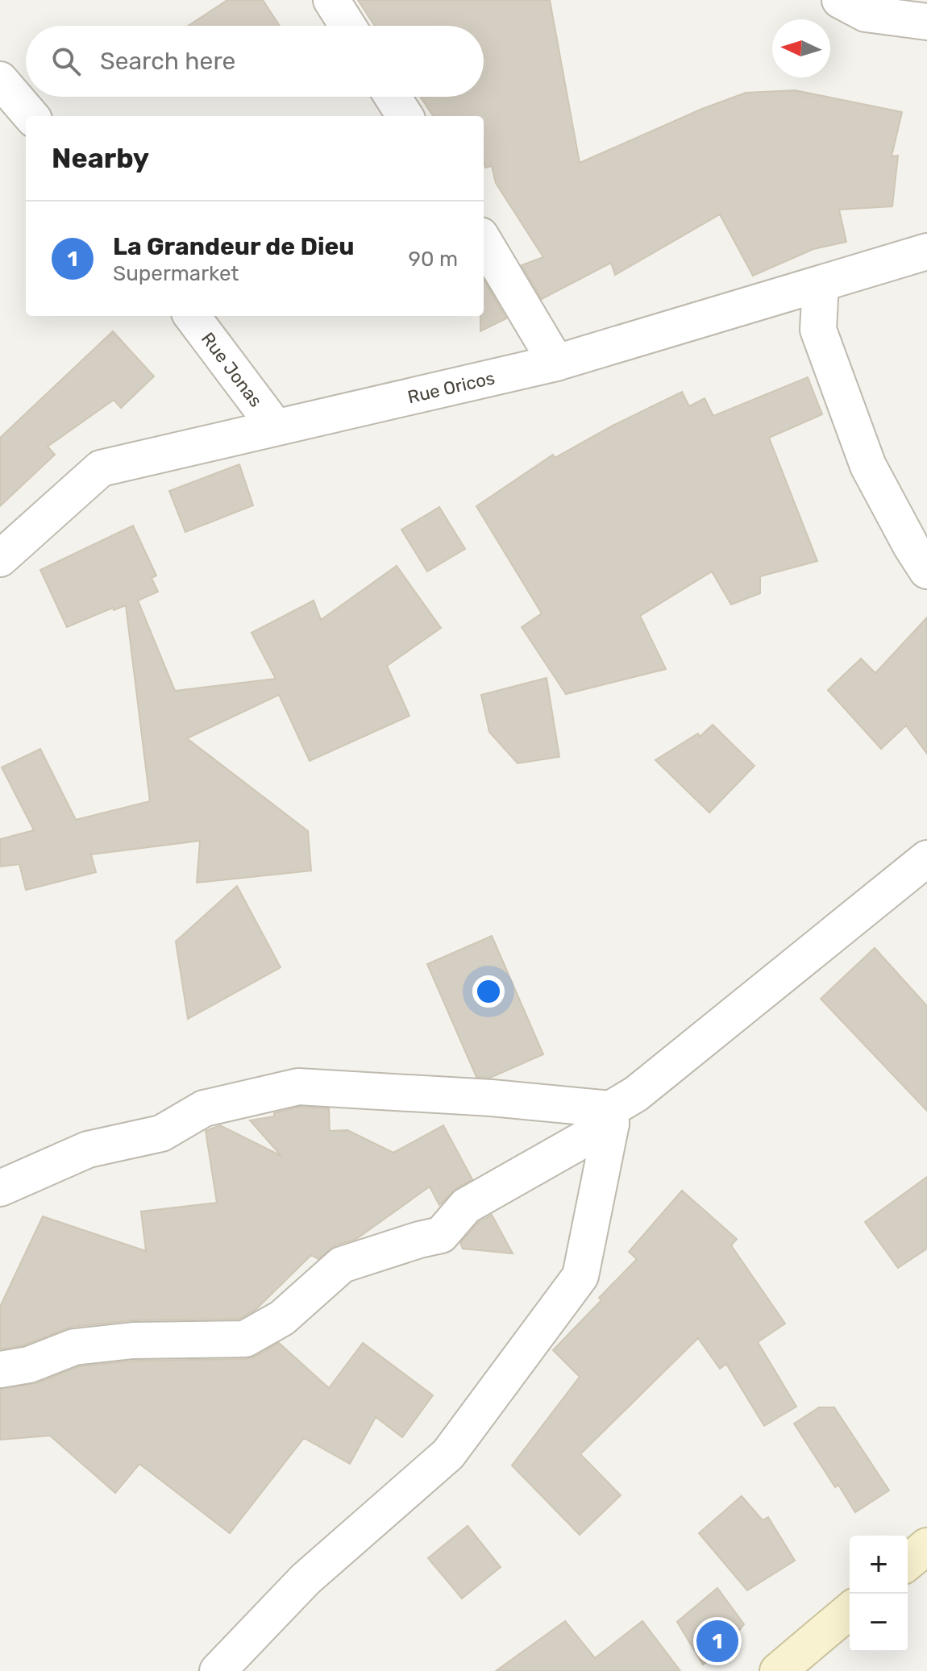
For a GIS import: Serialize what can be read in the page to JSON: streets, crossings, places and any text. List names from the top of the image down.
{
  "streets": {
    "street": ["Rue Jonas", "Rue Oricos"]
  },
  "crossings": [
    ["Rue Jonas", "Rue Oricos"]
  ],
  "north": "left",
  "page": {
    "search": "Search here",
    "heading": "Nearby",
    "list": [
      {
        "mark": "1",
        "name": "La Grandeur de Dieu",
        "note": "Supermarket",
        "value": "90 m"
      }
    ],
    "map_buttons": ["+", "−"],
    "pins": "1"
  }
}
